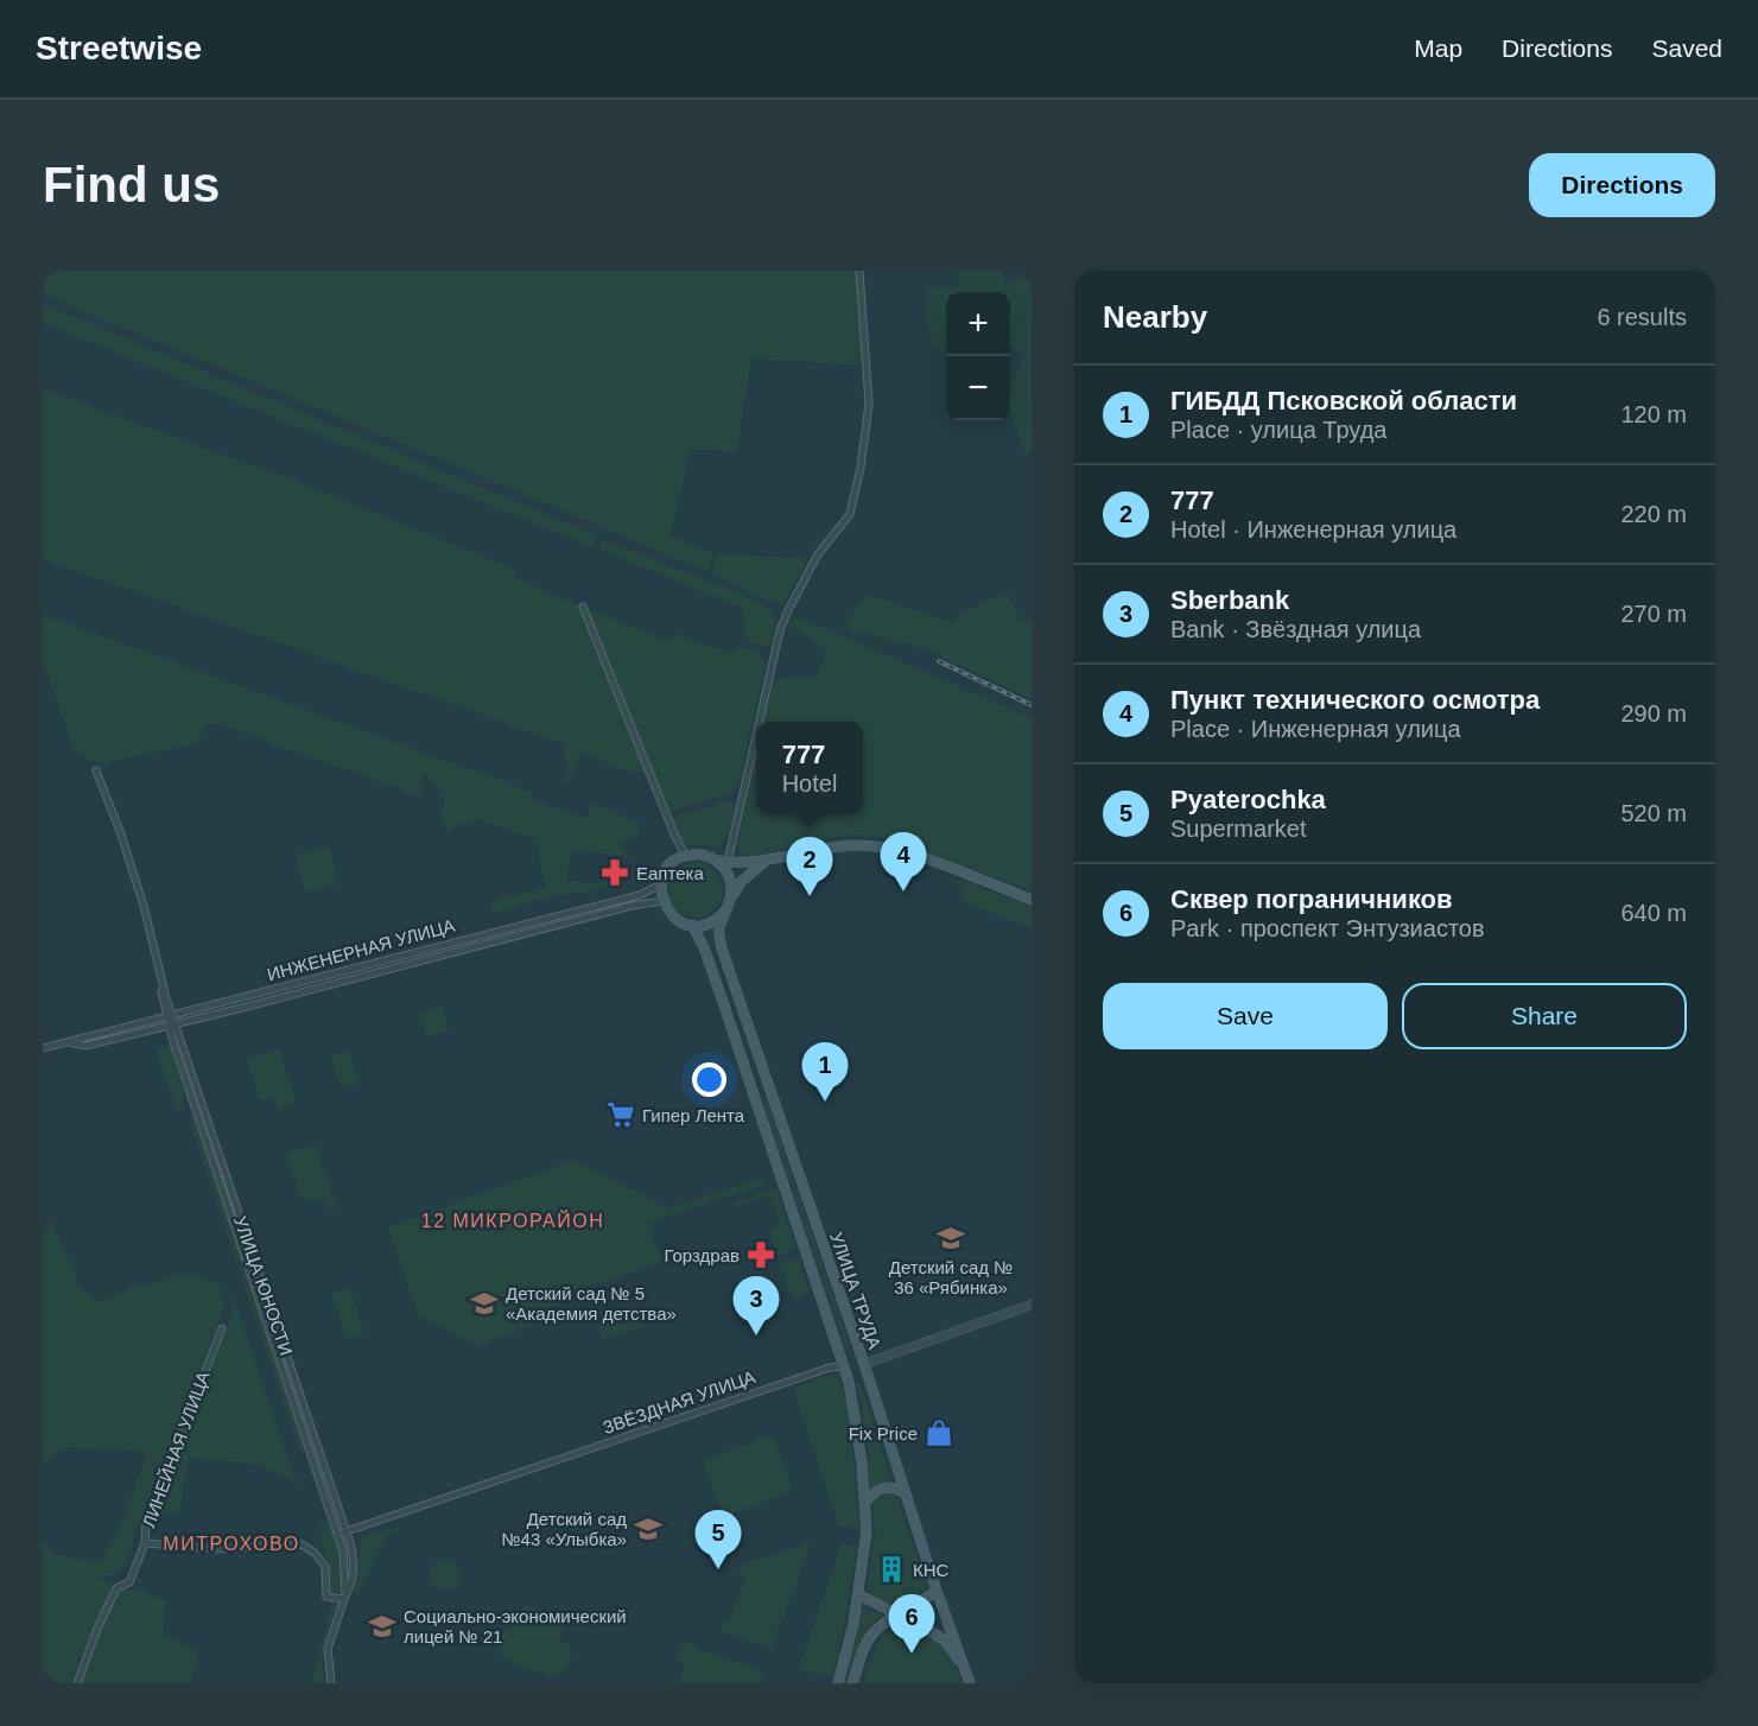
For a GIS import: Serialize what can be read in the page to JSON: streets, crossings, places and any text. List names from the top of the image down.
{
  "streets": {
    "main road": ["УЛИЦА ТРУДА", "ЗВЁЗДНАЯ УЛИЦА"],
    "street": ["ИНЖЕНЕРНАЯ УЛИЦА", "УЛИЦА ЮНОСТИ", "ЛИНЕЙНАЯ УЛИЦА"]
  },
  "crossings": [
    ["ИНЖЕНЕРНАЯ УЛИЦА", "УЛИЦА ЮНОСТИ"],
    ["ИНЖЕНЕРНАЯ УЛИЦА", "УЛИЦА ТРУДА"],
    ["УЛИЦА ЮНОСТИ", "ЗВЁЗДНАЯ УЛИЦА"],
    ["УЛИЦА ТРУДА", "ЗВЁЗДНАЯ УЛИЦА"]
  ],
  "districts": ["12 МИКРОРАЙОН", "МИТРОХОВО"],
  "places": {
    "pharmacy": ["Еаптека", "Горздрав"],
    "supermarket": ["Гипер Лента"],
    "school or university": [
      "Детский сад № 36 «Рябинка»",
      "Детский сад № 5 «Академия детства»",
      "Детский сад №43 «Улыбка»",
      "Социально-экономический лицей № 21"
    ],
    "shop": ["Fix Price"],
    "building": ["КНС"]
  },
  "page": {
    "header": "Streetwise",
    "nav": ["Map", "Directions", "Saved"],
    "buttons": [
      "Directions",
      ["Save", "Share"]
    ],
    "title": "Find us",
    "heading": ["Nearby", "6 results"],
    "map_buttons": ["+", "−"],
    "list": [
      {
        "mark": "1",
        "name": "ГИБДД Псковской области",
        "note": "Place · улица Труда",
        "value": "120 m"
      },
      {
        "mark": "2",
        "name": "777",
        "note": "Hotel · Инженерная улица",
        "value": "220 m"
      },
      {
        "mark": "3",
        "name": "Sberbank",
        "note": "Bank · Звёздная улица",
        "value": "270 m"
      },
      {
        "mark": "4",
        "name": "Пункт технического осмотра",
        "note": "Place · Инженерная улица",
        "value": "290 m"
      },
      {
        "mark": "5",
        "name": "Pyaterochka",
        "note": "Supermarket",
        "value": "520 m"
      },
      {
        "mark": "6",
        "name": "Сквер пограничников",
        "note": "Park · проспект Энтузиастов",
        "value": "640 m"
      }
    ],
    "popup": ["777", "Hotel"],
    "pins": [
      "4",
      "2",
      "1",
      "3",
      "5",
      "6"
    ]
  }
}
